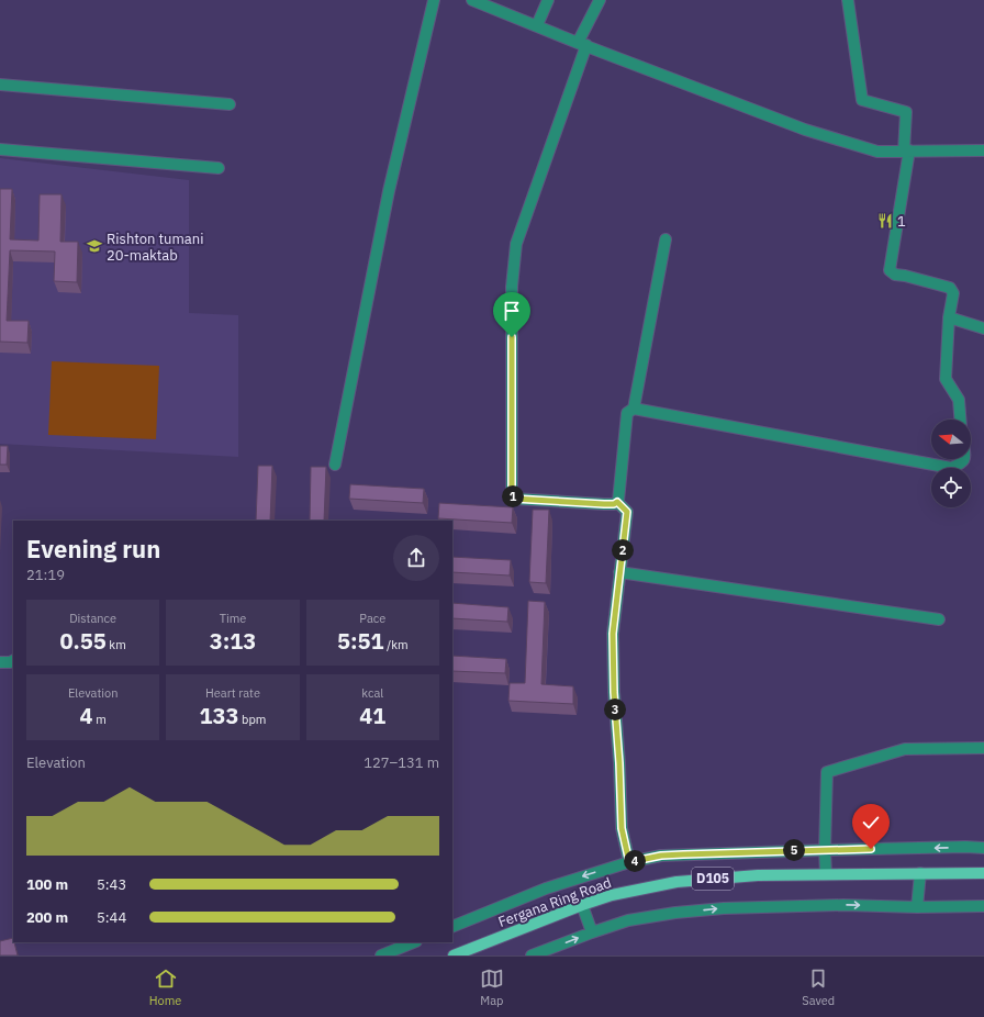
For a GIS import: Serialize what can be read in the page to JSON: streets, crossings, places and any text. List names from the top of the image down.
{
  "streets": {
    "main road": ["D105", "Fergana Ring Road"]
  },
  "places": {
    "restaurant": ["1"],
    "school or university": ["Rishton tumani 20-maktab"]
  },
  "north": "left",
  "page": {
    "pins": [
      "1",
      "2",
      "3",
      "5",
      "4"
    ],
    "heading": ["Evening run", "21:19"],
    "stats": [
      ["Distance", "0.55 km"],
      ["Time", "3:13"],
      ["Pace", "5:51 /km"],
      ["Elevation", "4 m"],
      ["Heart rate", "133 bpm"],
      ["kcal", "41"]
    ],
    "chart": ["Elevation", "127–131 m"],
    "list": [
      {
        "name": "100 m",
        "note": "5:43"
      },
      {
        "name": "200 m",
        "note": "5:44"
      }
    ],
    "tabs": ["Home", "Map", "Saved"]
  }
}
